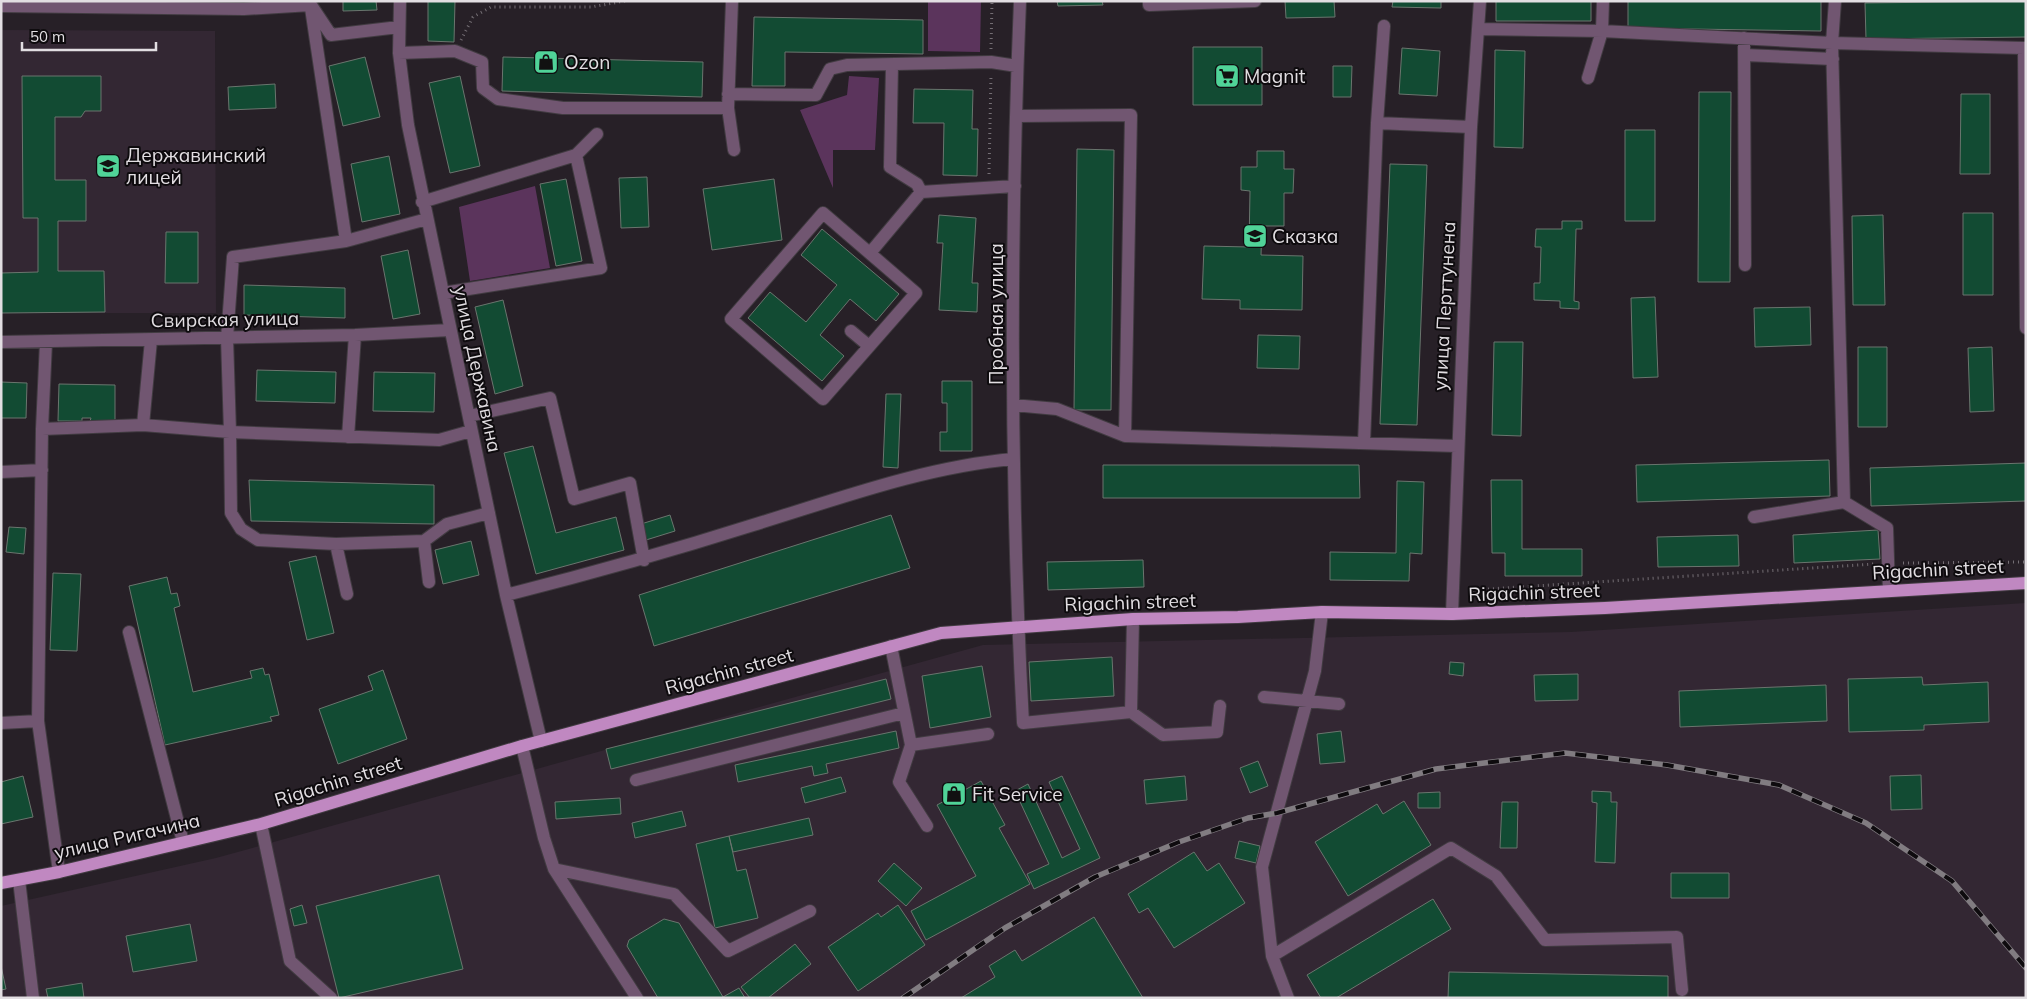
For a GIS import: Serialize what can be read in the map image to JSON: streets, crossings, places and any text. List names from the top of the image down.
{
  "streets": {
    "main road": ["Rigachin street", "улица Ригачина"],
    "street": [
      "улица Перттунена",
      "Пробная улица",
      "Свирская улица",
      "улица Державина"
    ]
  },
  "crossings": [
    ["улица Перттунена", "Rigachin street"],
    ["Пробная улица", "Rigachin street"],
    ["Свирская улица", "улица Державина"],
    ["улица Державина", "Rigachin street"],
    ["Rigachin street", "улица Ригачина"]
  ],
  "places": {
    "shop": ["Ozon", "Fit Service"],
    "supermarket": ["Magnit"],
    "school or university": ["Державинский лицей", "Сказка"]
  },
  "scale_bar": "50 m"
}
